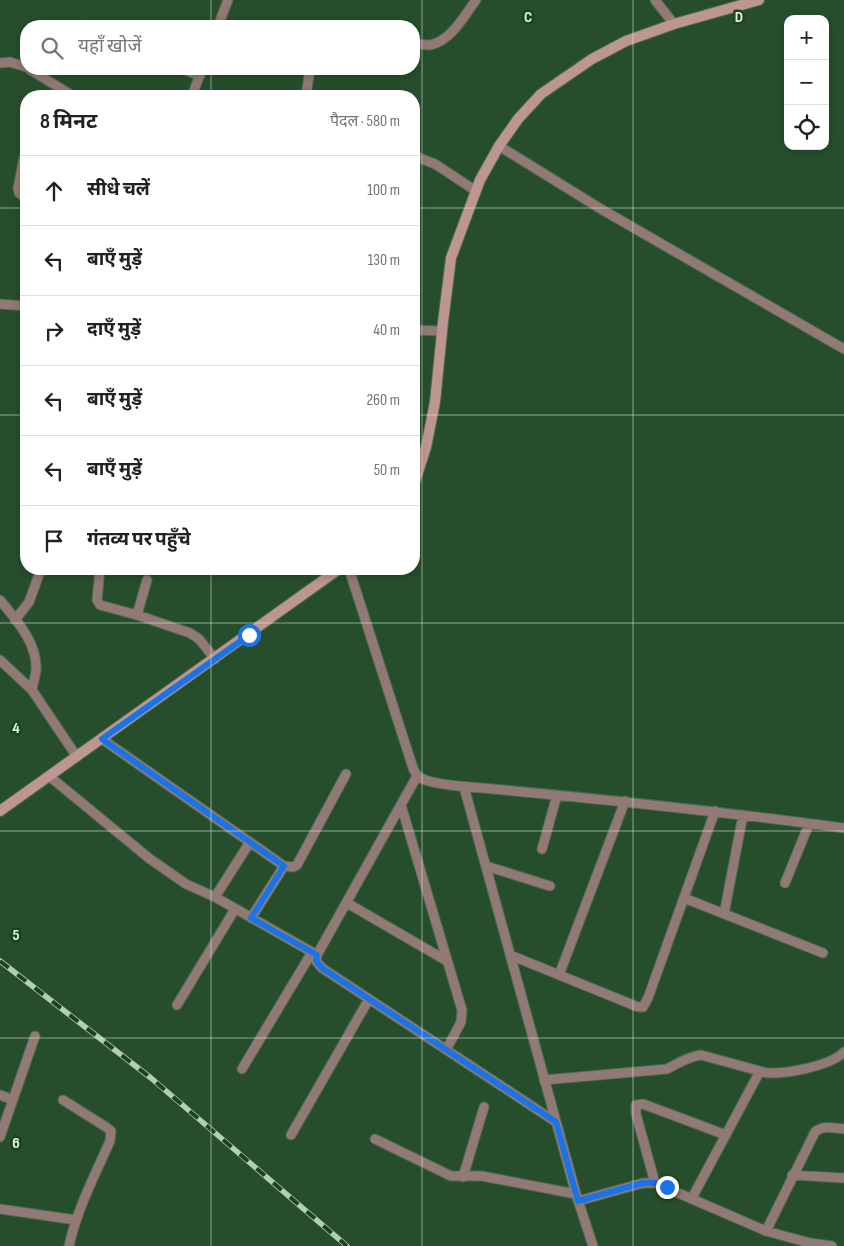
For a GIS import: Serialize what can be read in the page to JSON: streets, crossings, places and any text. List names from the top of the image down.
{
  "page": {
    "map_buttons": ["+", "−"],
    "search": "यहाँ खोजें",
    "heading": ["8 मिनट", "पैदल · 580 m"],
    "list": [
      ["सीधे चलें", "100 m"],
      ["बाएँ मुड़ें", "130 m"],
      ["दाएँ मुड़ें", "40 m"],
      ["बाएँ मुड़ें", "260 m"],
      ["बाएँ मुड़ें", "50 m"],
      "गंतव्य पर पहुँचे"
    ]
  },
  "grid": {
    "columns": ["C", "D"],
    "rows": ["4", "5", "6"]
  }
}
